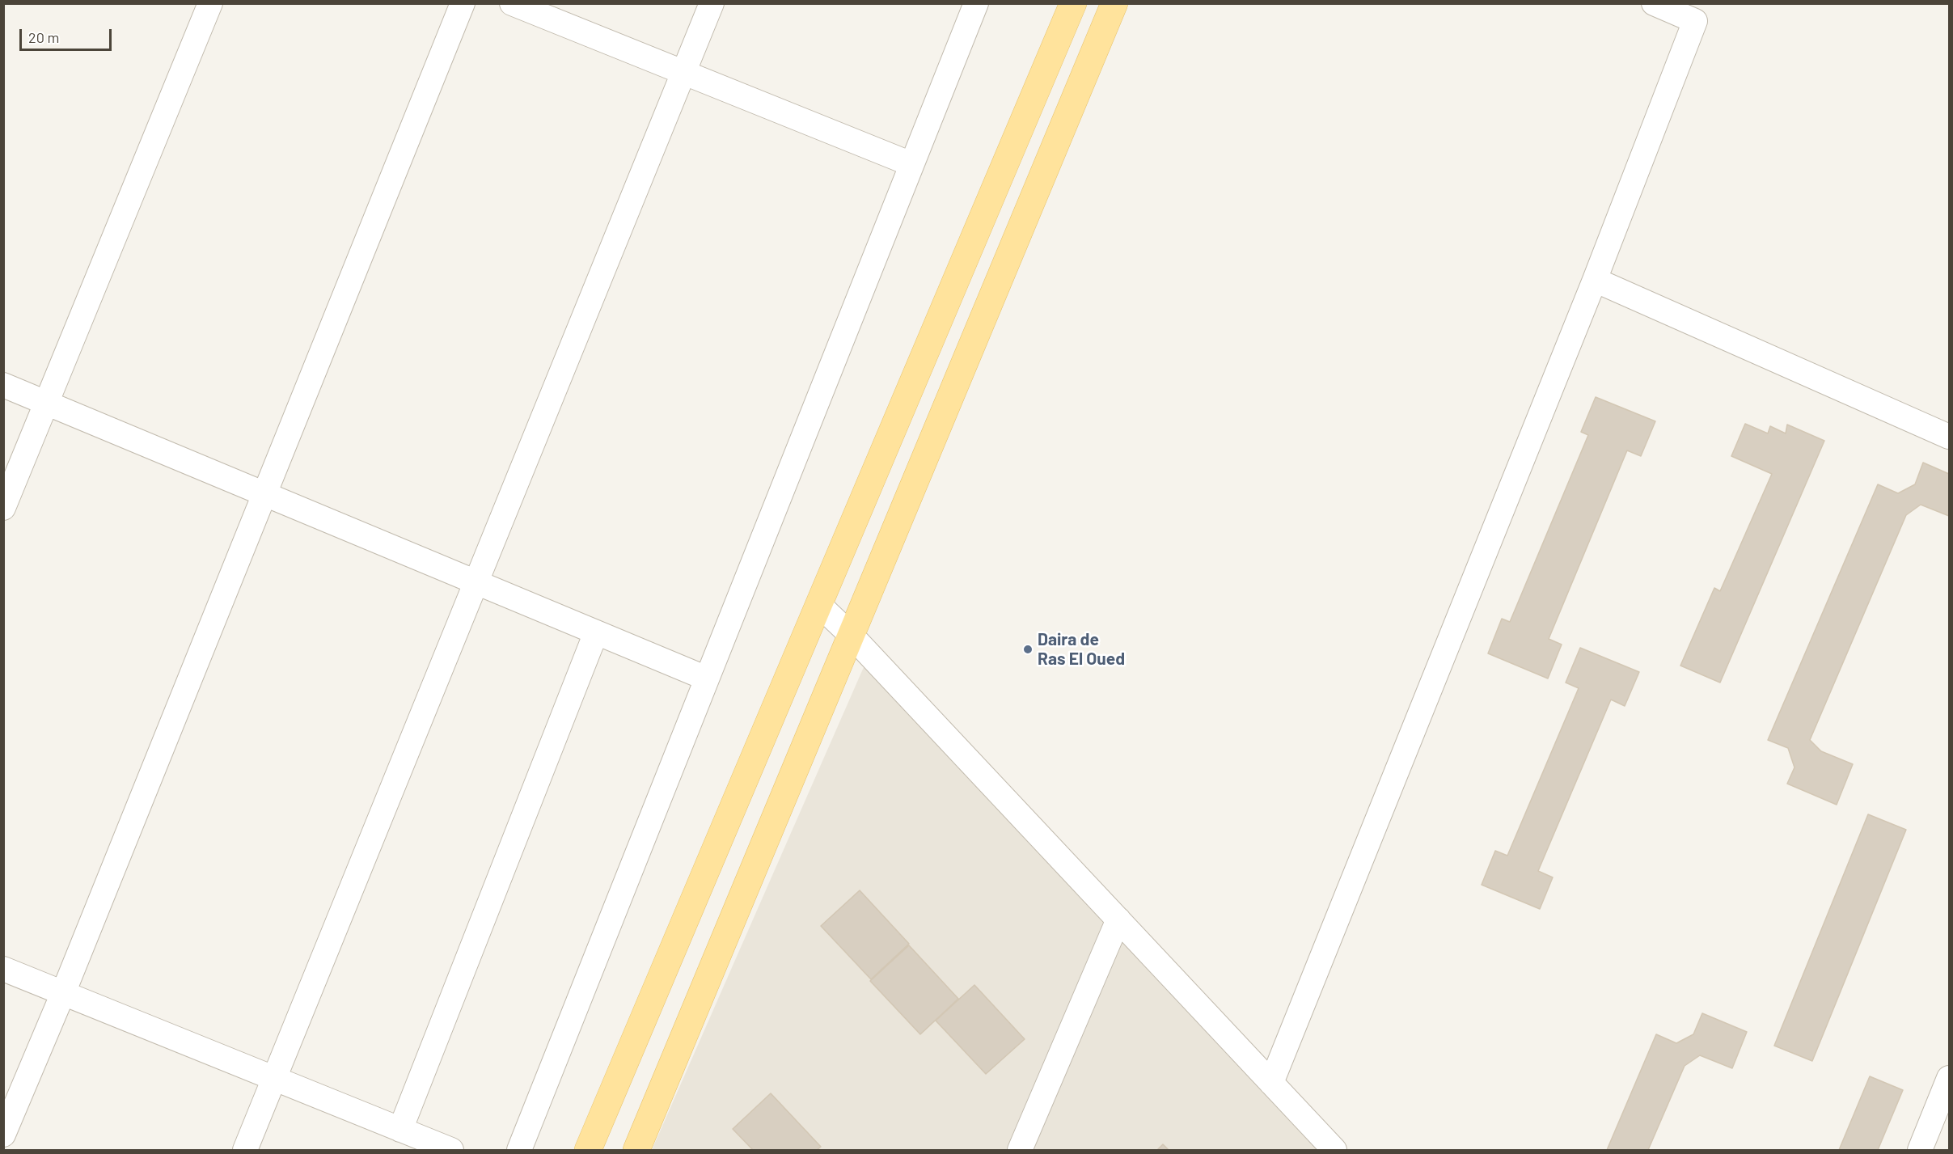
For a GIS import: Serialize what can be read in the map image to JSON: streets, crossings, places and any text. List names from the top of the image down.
{
  "places": ["Daira de Ras El Oued"],
  "scale_bar": "20 m"
}
